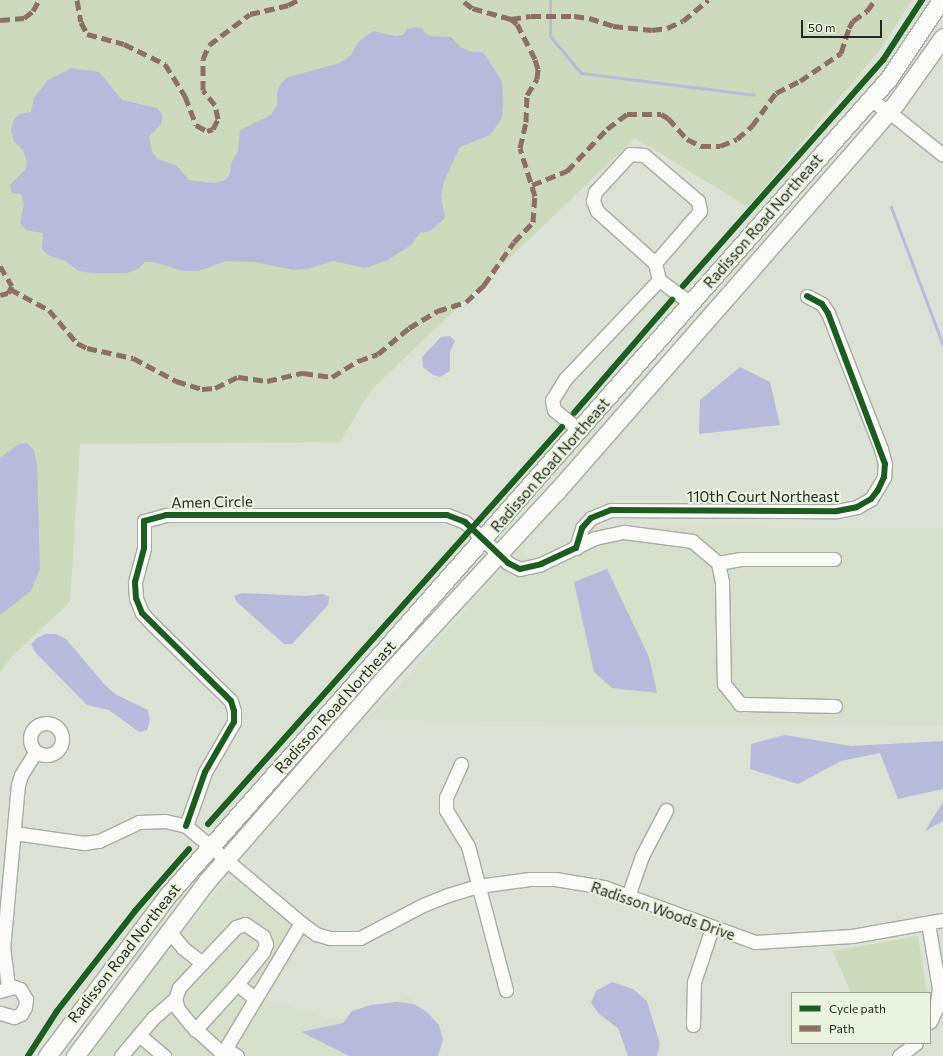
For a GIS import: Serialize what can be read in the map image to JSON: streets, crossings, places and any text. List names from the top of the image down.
{
  "streets": {
    "main road": ["Radisson Road Northeast"],
    "street": ["110th Court Northeast", "Amen Circle", "Radisson Woods Drive"]
  },
  "crossings": [
    ["Radisson Road Northeast", "Amen Circle"],
    ["Radisson Road Northeast", "Radisson Woods Drive"],
    ["Amen Circle", "Radisson Woods Drive"]
  ],
  "legend": ["Cycle path", "Path"],
  "scale_bar": "50 m"
}
